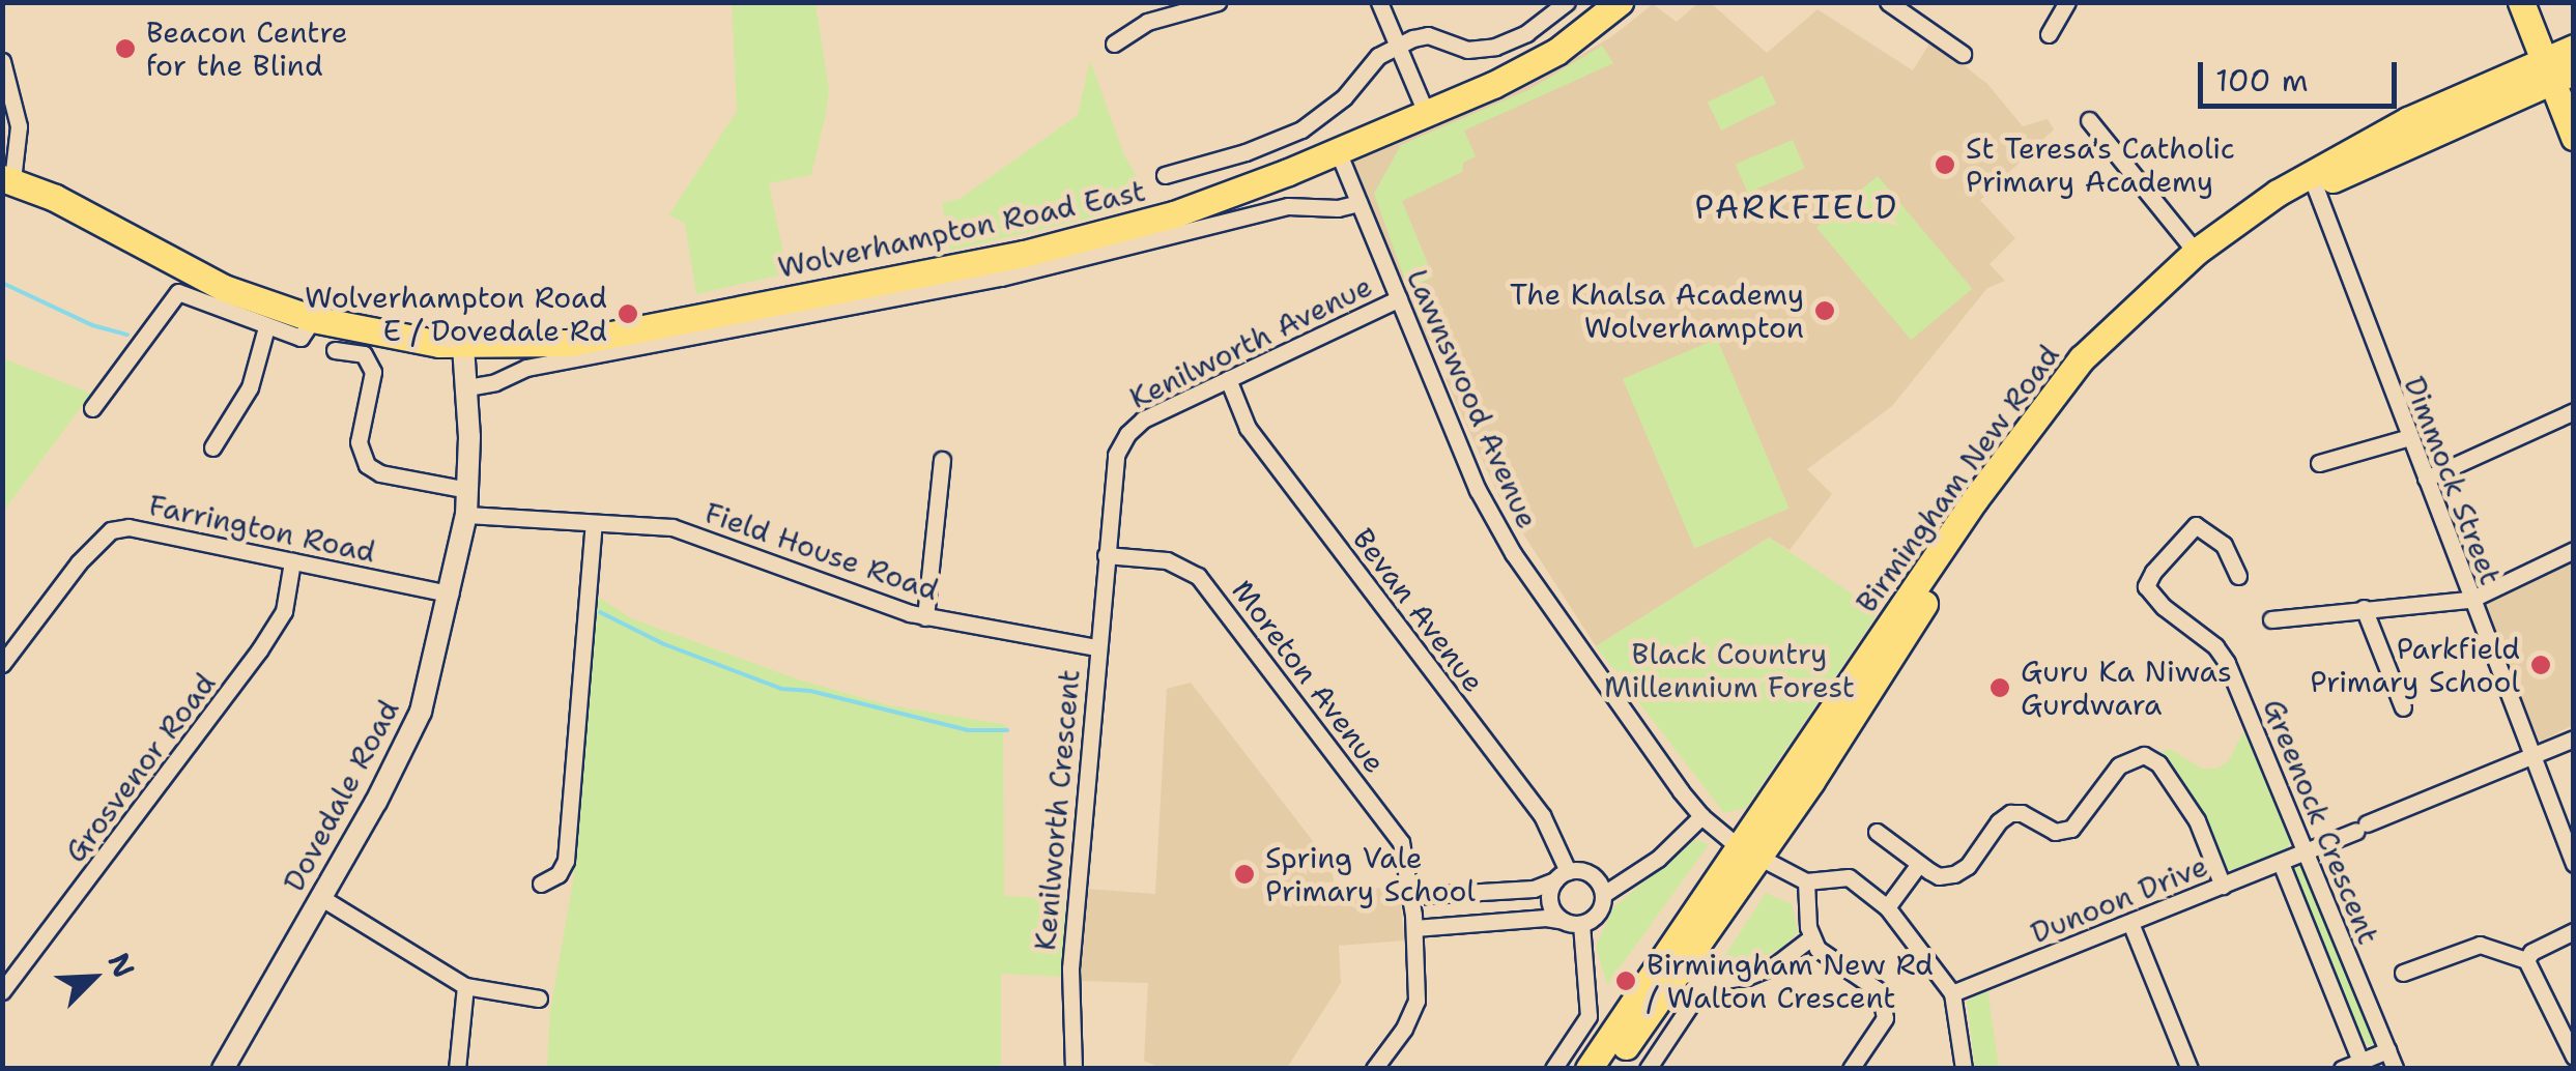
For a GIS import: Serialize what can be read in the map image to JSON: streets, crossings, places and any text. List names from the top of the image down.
{
  "streets": {
    "main road": ["Wolverhampton Road East", "Birmingham New Road"],
    "street": [
      "Kenilworth Avenue",
      "Lawnswood Avenue",
      "Dimmock Street",
      "Farrington Road",
      "Field House Road",
      "Bevan Avenue",
      "Moreton Avenue",
      "Grosvenor Road",
      "Dovedale Road",
      "Kenilworth Crescent",
      "Greenock Crescent",
      "Dunoon Drive"
    ]
  },
  "crossings": [
    ["Wolverhampton Road East", "Lawnswood Avenue"],
    ["Wolverhampton Road East", "Dovedale Road"],
    ["Kenilworth Avenue", "Lawnswood Avenue"],
    ["Kenilworth Avenue", "Bevan Avenue"],
    ["Kenilworth Avenue", "Moreton Avenue"],
    ["Kenilworth Avenue", "Kenilworth Crescent"],
    ["Lawnswood Avenue", "Birmingham New Road"],
    ["Birmingham New Road", "Dimmock Street"],
    ["Dimmock Street", "Dunoon Drive"],
    ["Farrington Road", "Grosvenor Road"],
    ["Farrington Road", "Dovedale Road"],
    ["Field House Road", "Dovedale Road"],
    ["Field House Road", "Kenilworth Crescent"],
    ["Moreton Avenue", "Kenilworth Crescent"],
    ["Greenock Crescent", "Dunoon Drive"]
  ],
  "districts": ["PARKFIELD"],
  "parks": ["Black Country Millennium Forest"],
  "places": [
    "Beacon Centre for the Blind",
    "St Teresa's Catholic Primary Academy",
    "The Khalsa Academy Wolverhampton",
    "Wolverhampton Road E / Dovedale Rd",
    "Parkfield Primary School",
    "Guru Ka Niwas Gurdwara",
    "Spring Vale Primary School",
    "Birmingham New Rd / Walton Crescent"
  ],
  "scale_bar": "100 m",
  "north": "top right"
}
